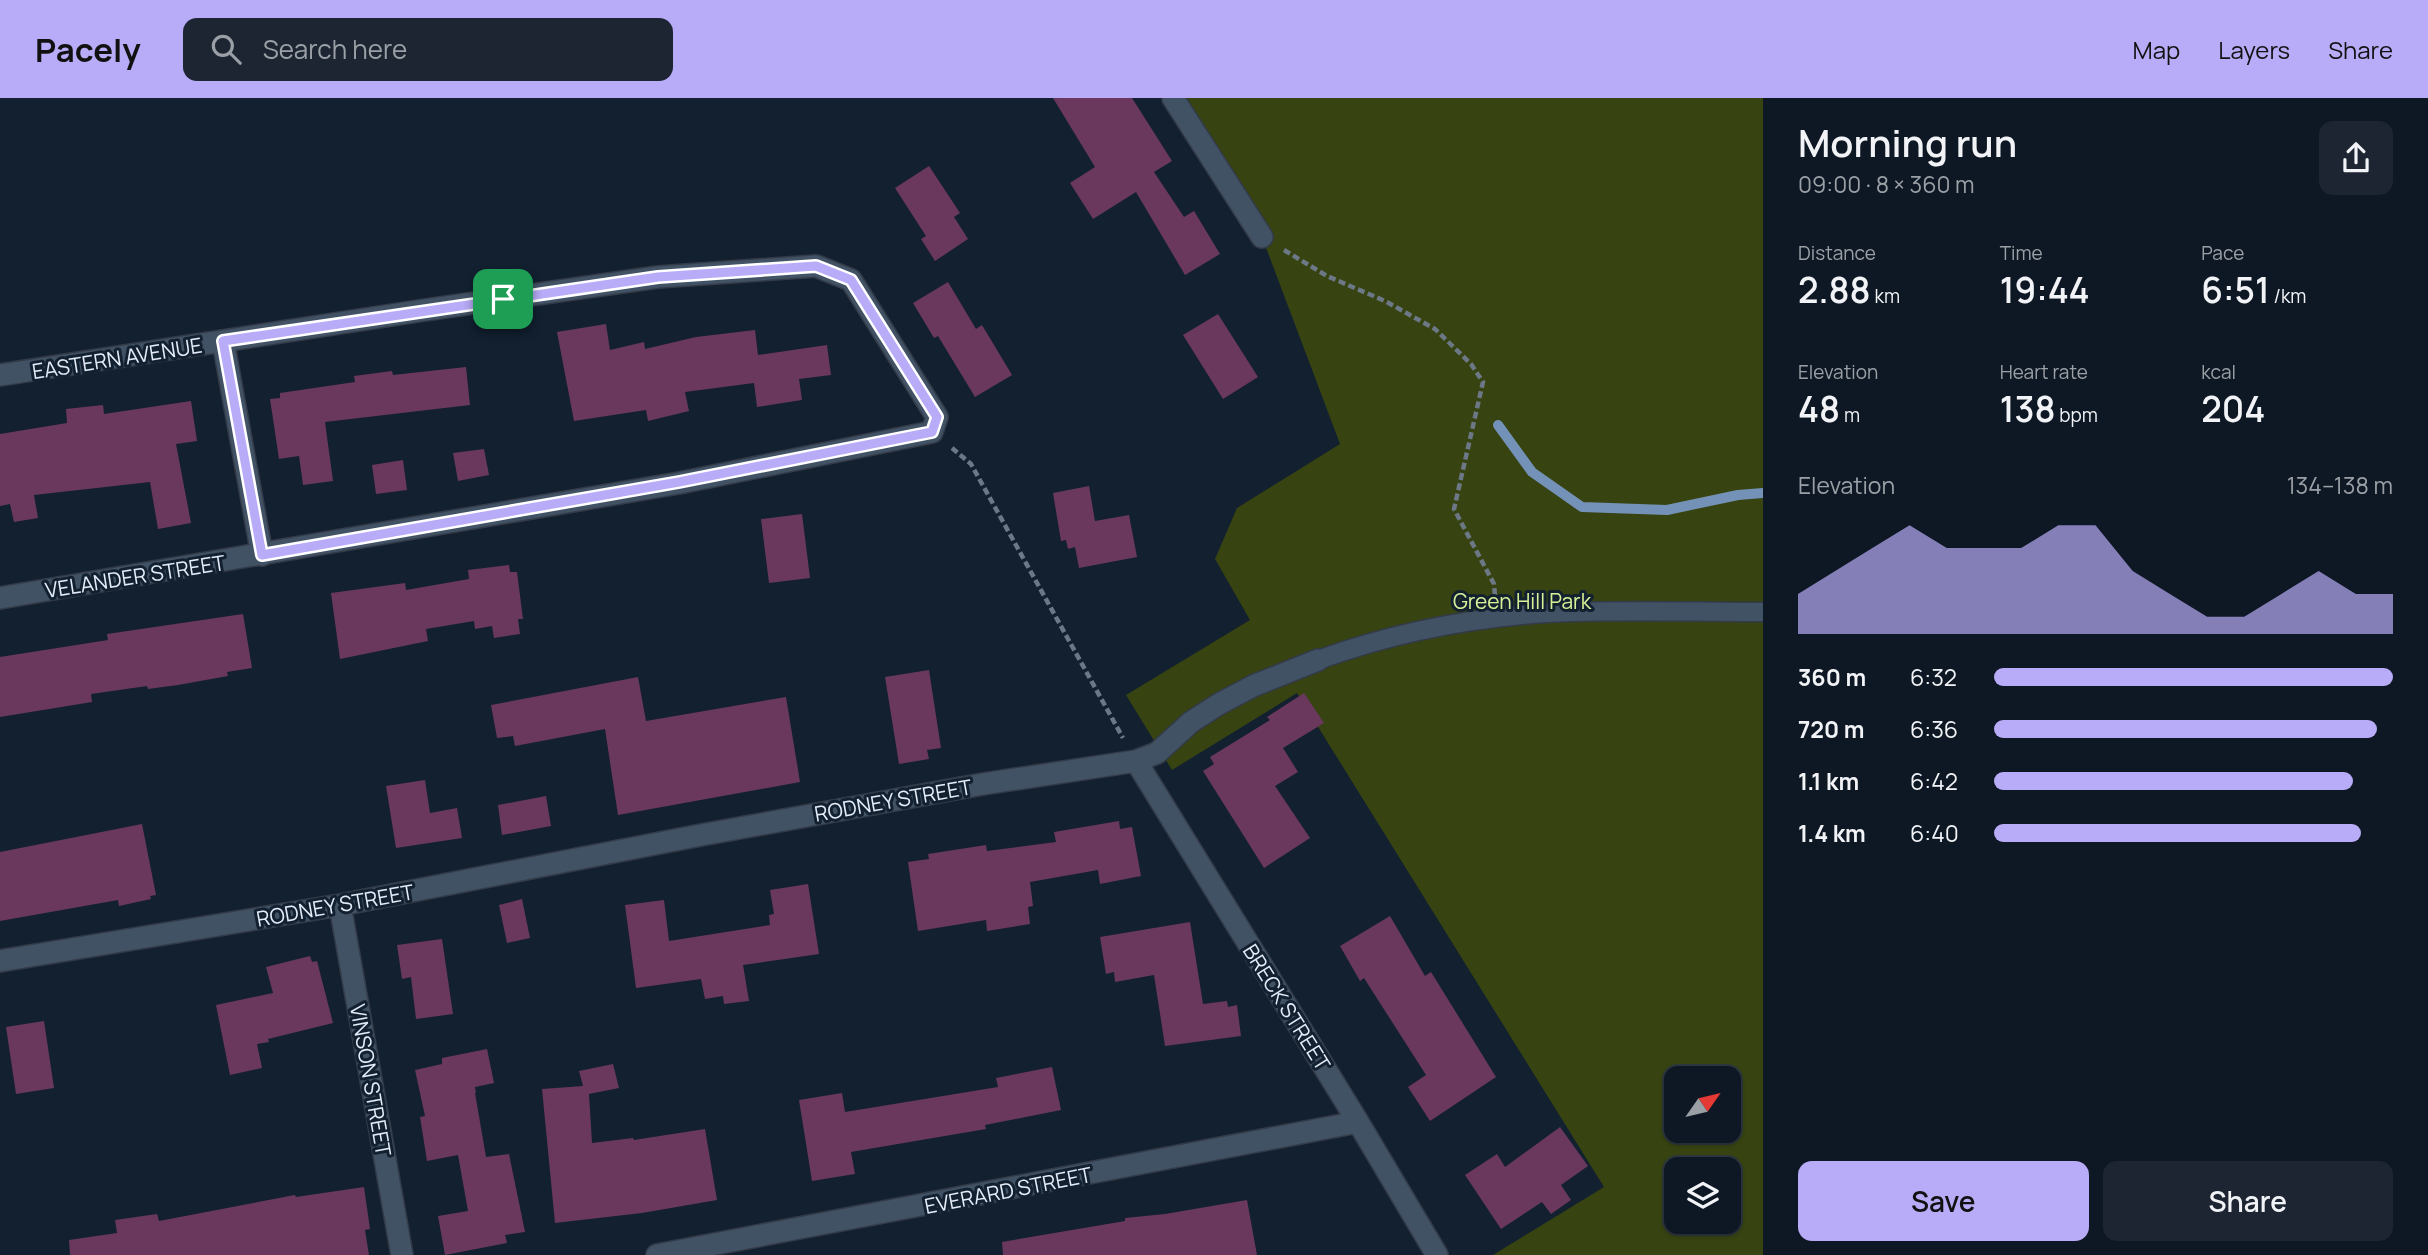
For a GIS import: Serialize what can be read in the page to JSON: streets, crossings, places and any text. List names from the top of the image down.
{
  "streets": {
    "street": [
      "EASTERN AVENUE",
      "VELANDER STREET",
      "RODNEY STREET",
      "BRECK STREET",
      "VINSON STREET",
      "EVERARD STREET"
    ]
  },
  "crossings": [
    ["EASTERN AVENUE", "VELANDER STREET"],
    ["RODNEY STREET", "BRECK STREET"],
    ["RODNEY STREET", "VINSON STREET"],
    ["BRECK STREET", "EVERARD STREET"]
  ],
  "parks": ["Green Hill Park"],
  "north": "top right",
  "page": {
    "header": "Pacely",
    "search": "Search here",
    "nav": ["Map", "Layers", "Share"],
    "heading": ["Morning run", "09:00 · 8 × 360 m"],
    "stats": [
      ["Distance", "2.88 km"],
      ["Time", "19:44"],
      ["Pace", "6:51 /km"],
      ["Elevation", "48 m"],
      ["Heart rate", "138 bpm"],
      ["kcal", "204"]
    ],
    "chart": ["Elevation", "134–138 m"],
    "list": [
      {
        "name": "360 m",
        "note": "6:32"
      },
      {
        "name": "720 m",
        "note": "6:36"
      },
      {
        "name": "1.1 km",
        "note": "6:42"
      },
      {
        "name": "1.4 km",
        "note": "6:40"
      }
    ],
    "buttons": ["Save", "Share"]
  }
}
